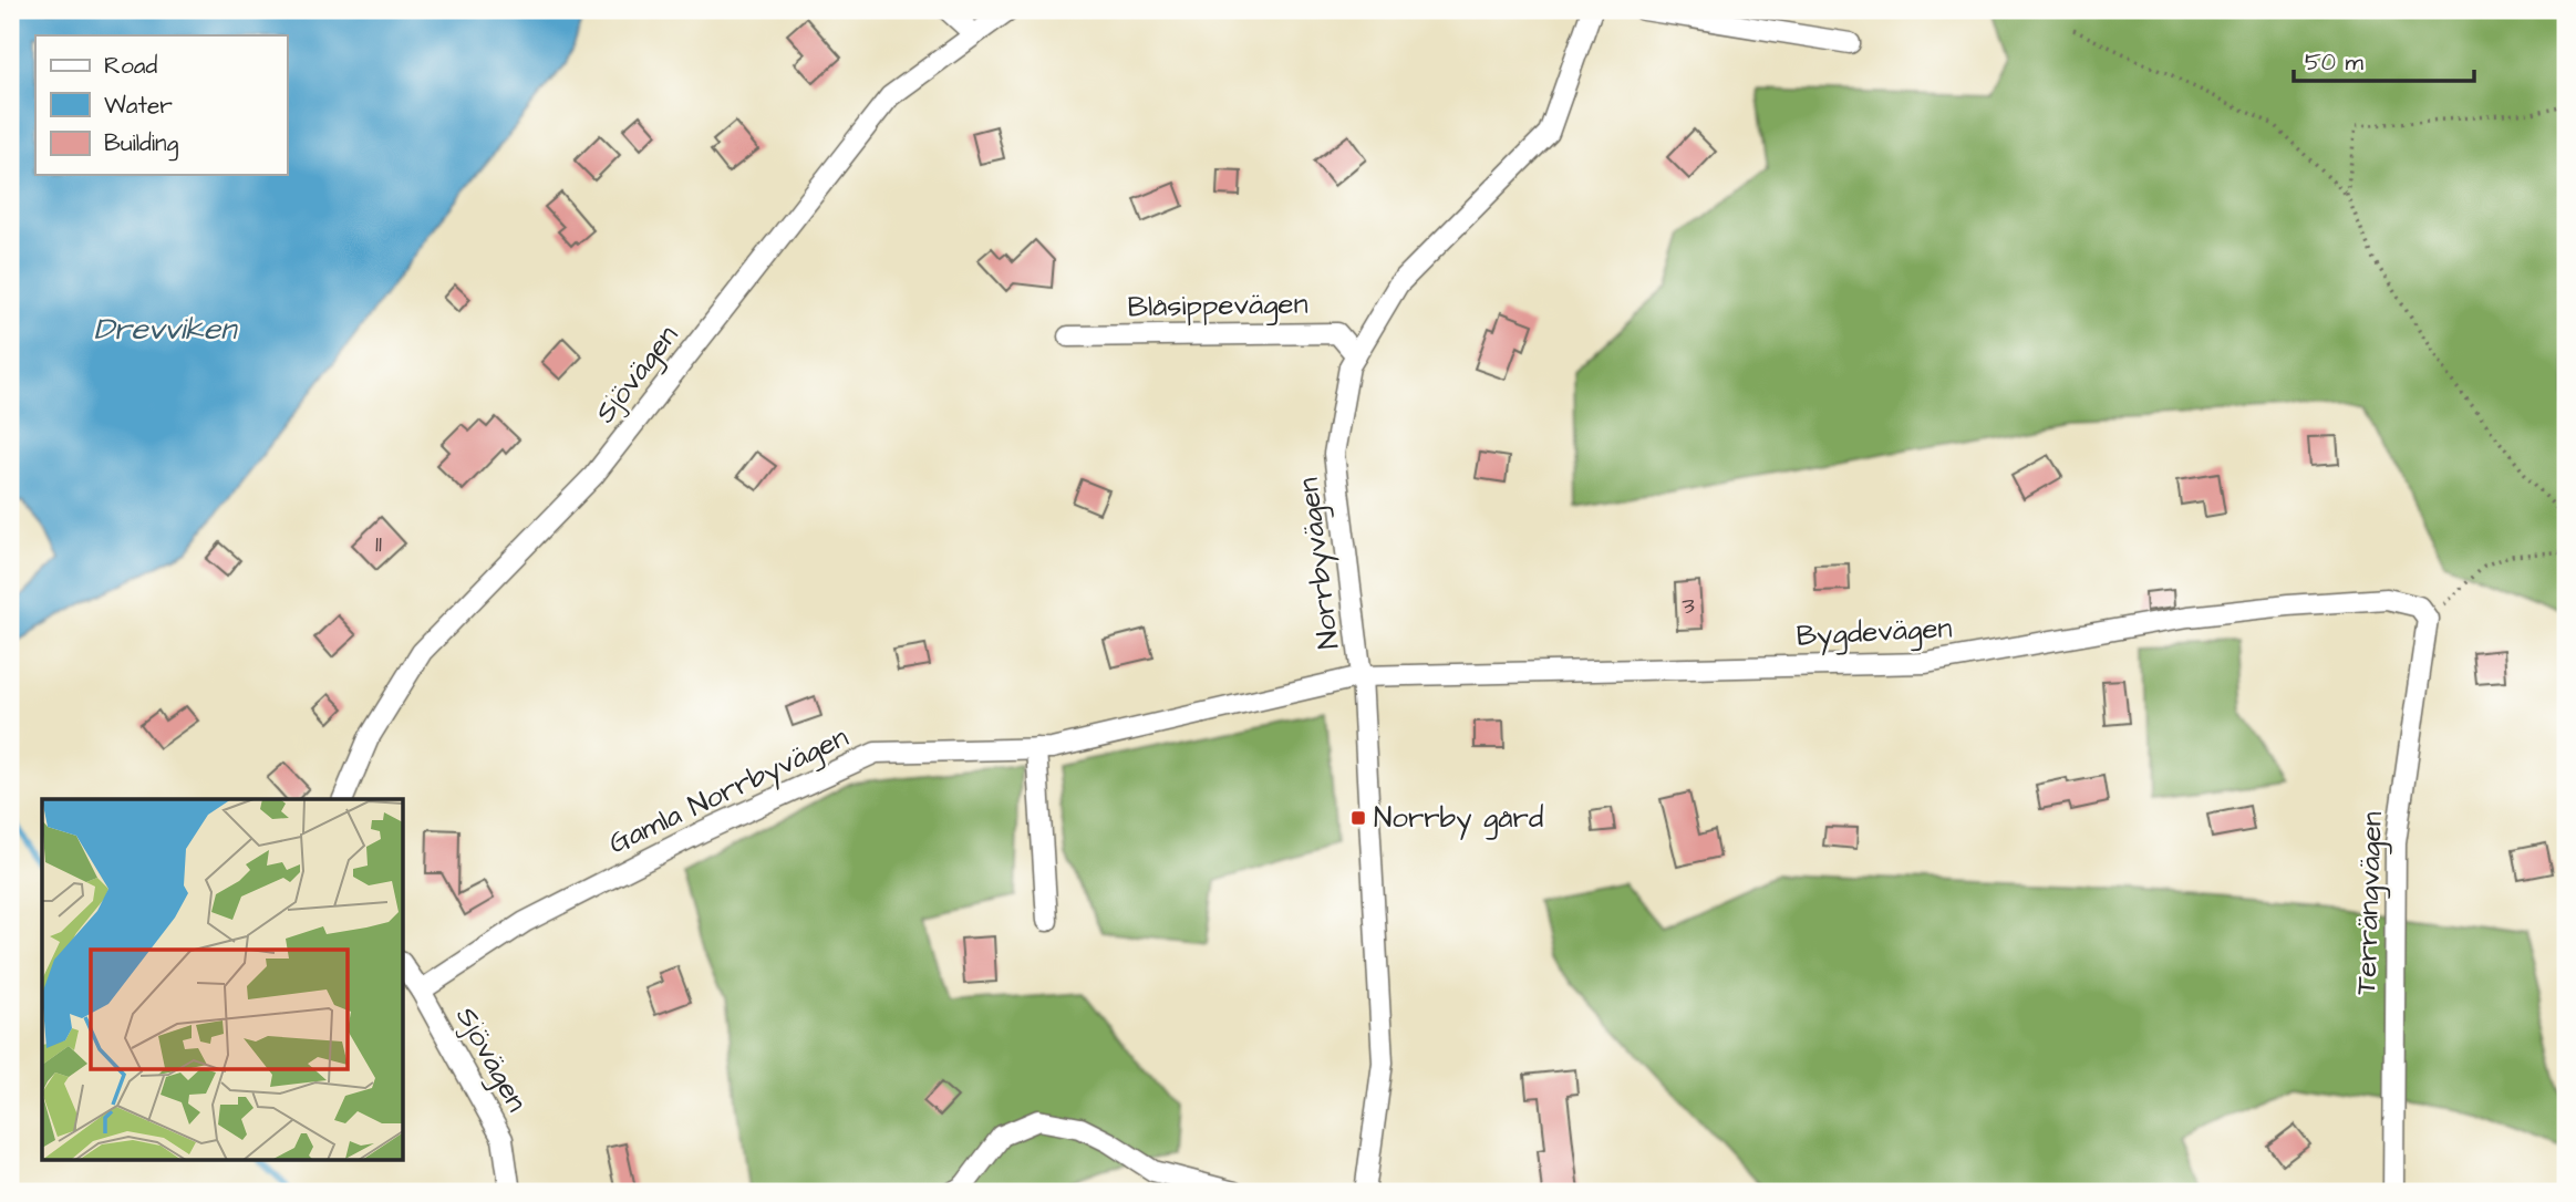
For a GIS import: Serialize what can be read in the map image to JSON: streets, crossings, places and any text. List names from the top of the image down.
{
  "streets": {
    "street": [
      "Blåsippevägen",
      "Sjövägen",
      "Norrbyvägen",
      "Bygdevägen",
      "Gamla Norrbyvägen",
      "Terrängvägen"
    ]
  },
  "crossings": [
    ["Blåsippevägen", "Norrbyvägen"],
    ["Sjövägen", "Gamla Norrbyvägen"],
    ["Norrbyvägen", "Bygdevägen"],
    ["Norrbyvägen", "Gamla Norrbyvägen"],
    ["Bygdevägen", "Gamla Norrbyvägen"],
    ["Bygdevägen", "Terrängvägen"]
  ],
  "water": ["Drevviken"],
  "places": {
    "transit": ["Norrby gård"]
  },
  "house_numbers": ["11", "3"],
  "legend": ["Road", "Water", "Building"],
  "scale_bar": "50 m"
}
